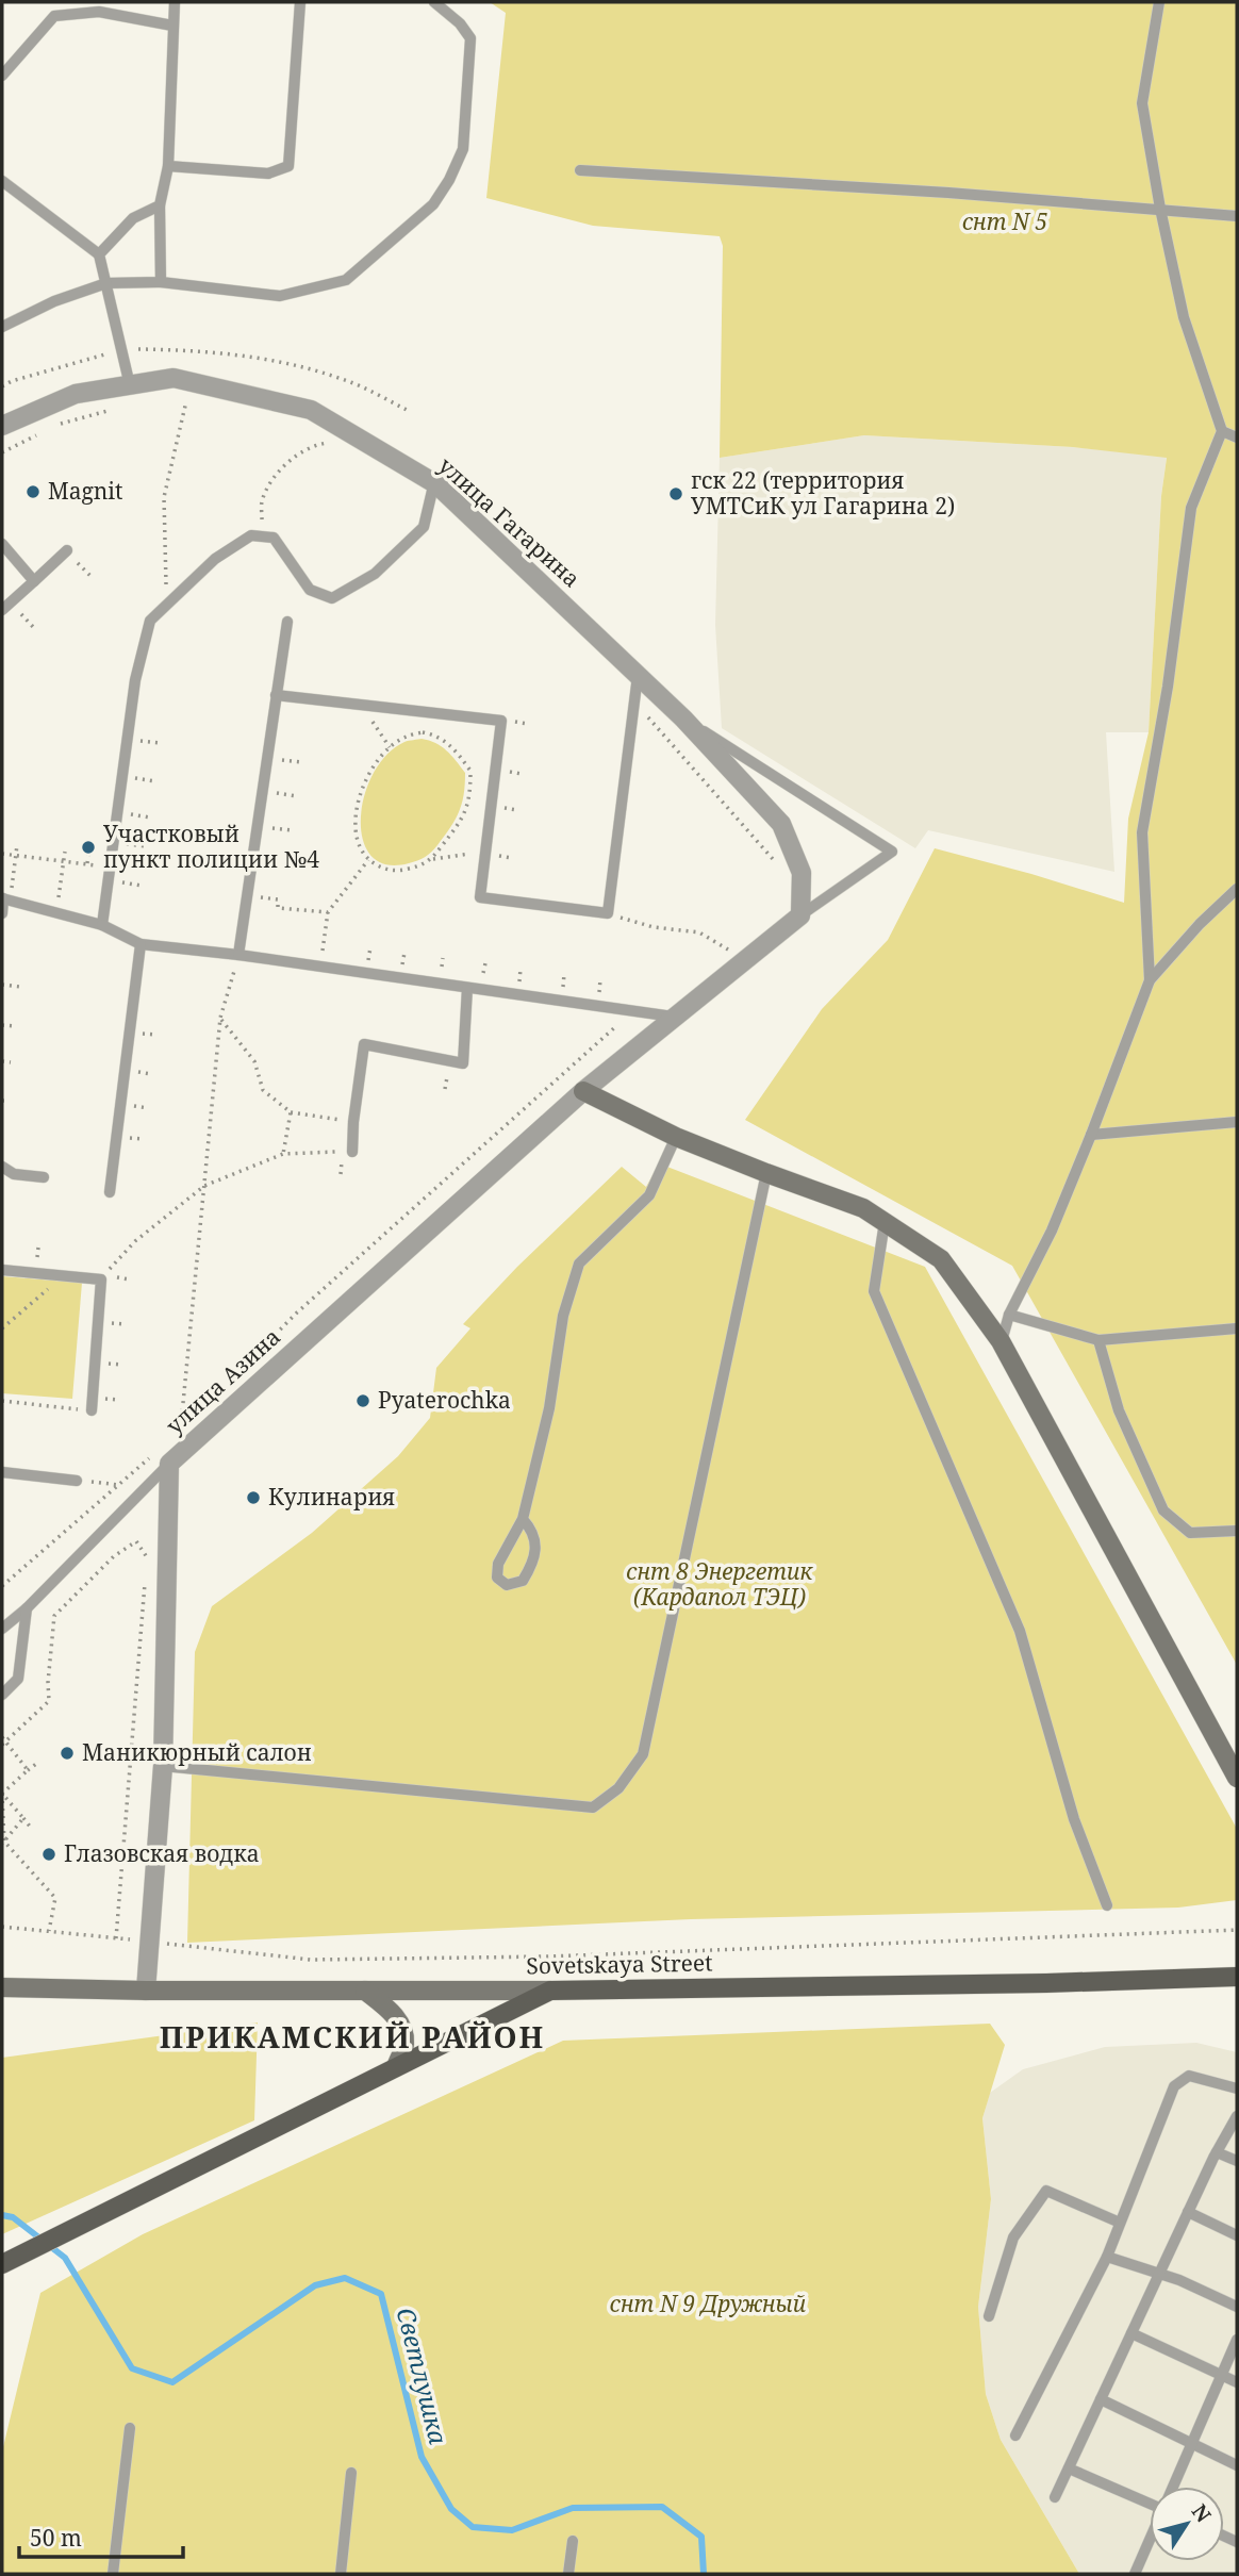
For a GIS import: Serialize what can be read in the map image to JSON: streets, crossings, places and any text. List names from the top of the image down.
{
  "streets": {
    "main road": ["Sovetskaya Street"],
    "street": ["улица Гагарина", "улица Азина"]
  },
  "crossings": [
    ["улица Гагарина", "улица Азина"],
    ["улица Азина", "Sovetskaya Street"]
  ],
  "districts": ["ПРИКАМСКИЙ РАЙОН"],
  "water": ["Светлушка"],
  "parks": ["снт N 5", "снт 8 Энергетик (Кардапол ТЭЦ)", "снт N 9 Дружный"],
  "places": [
    "Magnit",
    "гск 22 (территория УМТСиК ул Гагарина 2)",
    "Участковый пункт полиции №4",
    "Pyaterochka",
    "Кулинария",
    "Маникюрный салон",
    "Глазовская водка"
  ],
  "scale_bar": "50 m",
  "north": "top right"
}
